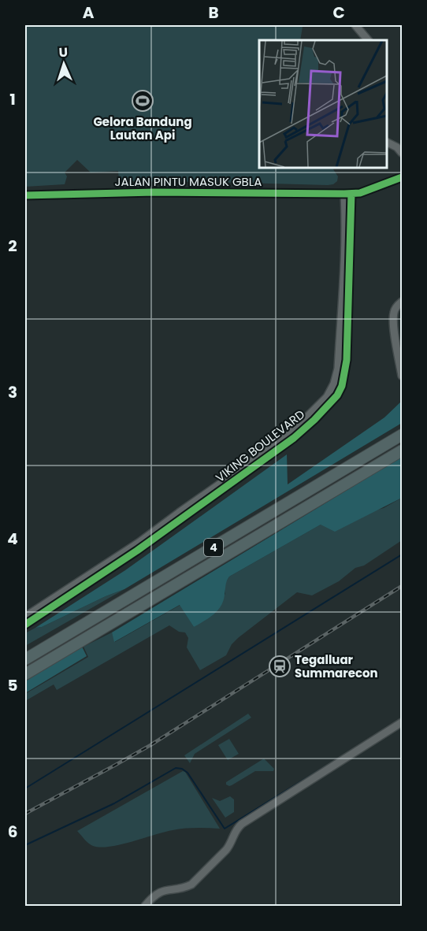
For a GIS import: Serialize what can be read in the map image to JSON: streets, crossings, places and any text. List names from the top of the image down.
{
  "streets": {
    "highway": ["4"],
    "street": ["JALAN PINTU MASUK GBLA", "VIKING BOULEVARD"]
  },
  "crossings": [
    ["JALAN PINTU MASUK GBLA", "VIKING BOULEVARD"]
  ],
  "places": {
    "sports": ["Gelora Bandung Lautan Api"],
    "station": ["Tegalluar Summarecon"]
  },
  "north": "top",
  "grid": {
    "columns": ["A", "B", "C"],
    "rows": [
      "1",
      "2",
      "3",
      "4",
      "5",
      "6"
    ]
  }
}
